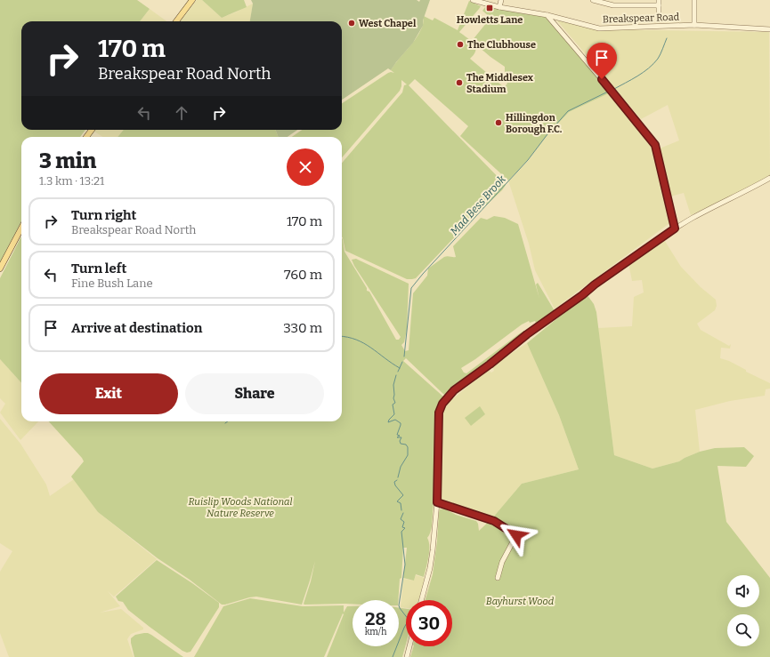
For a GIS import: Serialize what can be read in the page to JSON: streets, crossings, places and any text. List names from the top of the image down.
{
  "streets": {
    "street": ["Breakspear Road"]
  },
  "water": ["Mad Bess Brook"],
  "parks": ["Ruislip Woods National Nature Reserve", "Bayhurst Wood"],
  "places": {
    "transit": ["Howletts Lane"],
    "other": [
      "West Chapel",
      "The Clubhouse",
      "The Middlesex Stadium",
      "Hillingdon Borough F.C."
    ]
  },
  "page": {
    "turn": ["170 m", "Breakspear Road North"],
    "heading": ["3 min", "1.3 km · 13:21"],
    "list": [
      {
        "name": "Turn right",
        "note": "Breakspear Road North",
        "value": "170 m"
      },
      {
        "name": "Turn left",
        "note": "Fine Bush Lane",
        "value": "760 m"
      },
      {
        "name": "Arrive at destination",
        "value": "330 m"
      }
    ],
    "buttons": ["Exit", "Share"],
    "speed": "28 km/h",
    "limit": "30"
  }
}
